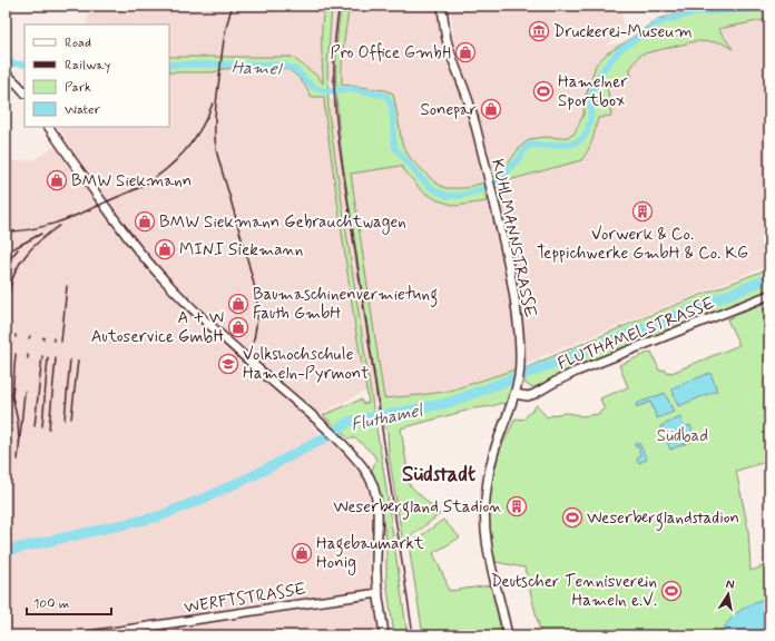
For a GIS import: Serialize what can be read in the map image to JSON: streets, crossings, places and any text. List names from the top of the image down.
{
  "streets": {
    "main road": ["KUHLMANNSTRASSE", "FLUTHAMELSTRASSE", "WERFTSTRASSE"]
  },
  "crossings": [
    ["KUHLMANNSTRASSE", "FLUTHAMELSTRASSE"]
  ],
  "districts": ["Südstadt"],
  "water": ["Hamel", "Fluthamel"],
  "parks": ["Südbad"],
  "places": {
    "museum": ["Druckerei-Museum"],
    "shop": [
      "Pro Office GmbH",
      "Sonepar",
      "BMW Siekmann",
      "BMW Siekmann Gebrauchtwagen",
      "MINI Siekmann",
      "Baumaschinenvermietung Fauth GmbH",
      "A + W Autoservice GmbH",
      "Hagebaumarkt Honig"
    ],
    "sports": ["Hamelner Sportbox", "Weserberglandstadion", "Deutscher Tennisverein Hameln e.V."],
    "building": ["Vorwerk & Co. Teppichwerke GmbH & Co. KG", "Weserbergland Stadion"],
    "school or university": ["Volkshochschule Hameln-Pyrmont"]
  },
  "legend": [
    "Road",
    "Railway",
    "Park",
    "Water"
  ],
  "scale_bar": "100 m",
  "north": "top"
}
